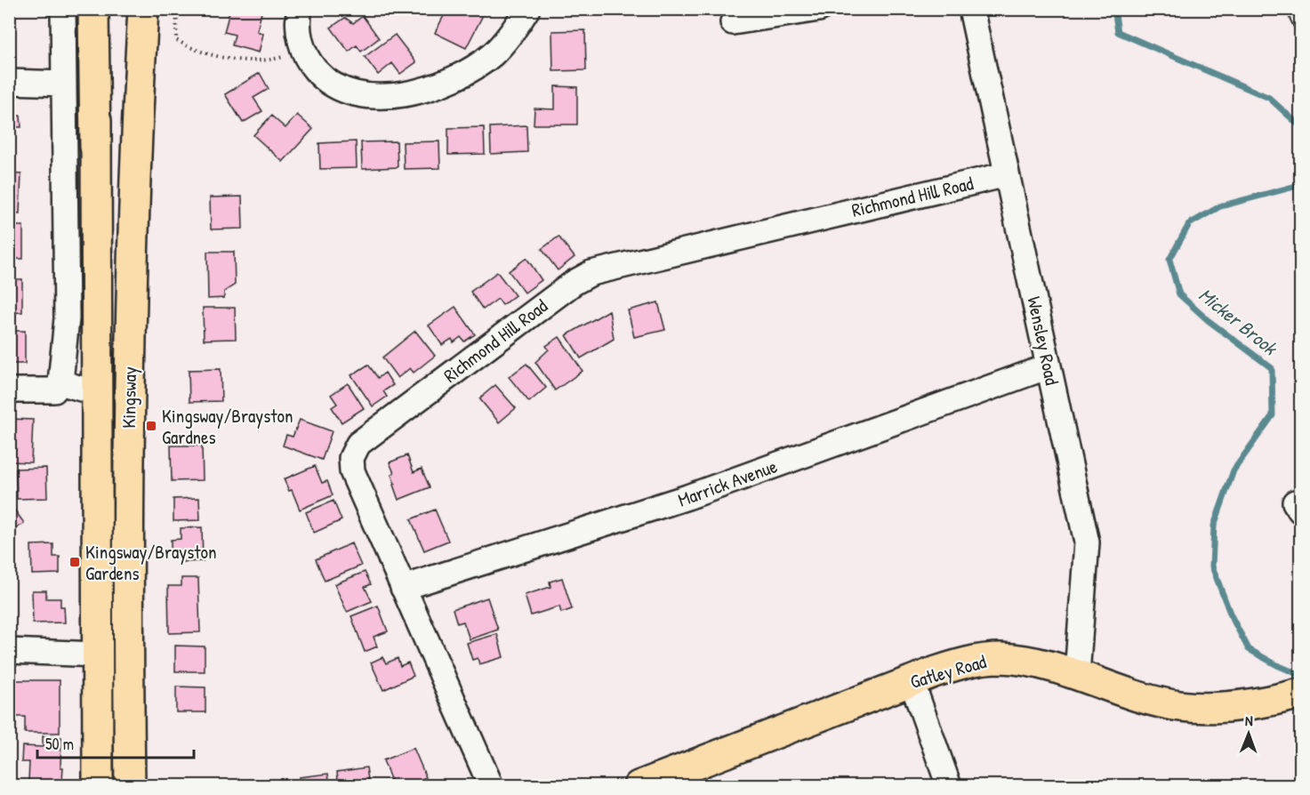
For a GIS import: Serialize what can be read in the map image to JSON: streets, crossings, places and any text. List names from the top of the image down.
{
  "streets": {
    "main road": ["Kingsway", "Gatley Road"],
    "street": ["Richmond Hill Road", "Wensley Road", "Marrick Avenue"]
  },
  "crossings": [
    ["Richmond Hill Road", "Wensley Road"],
    ["Richmond Hill Road", "Marrick Avenue"],
    ["Wensley Road", "Marrick Avenue"],
    ["Wensley Road", "Gatley Road"]
  ],
  "water": ["Micker Brook"],
  "places": {
    "transit": ["Kingsway/Brayston Gardnes", "Kingsway/Brayston Gardens"]
  },
  "scale_bar": "50 m",
  "north": "top"
}
